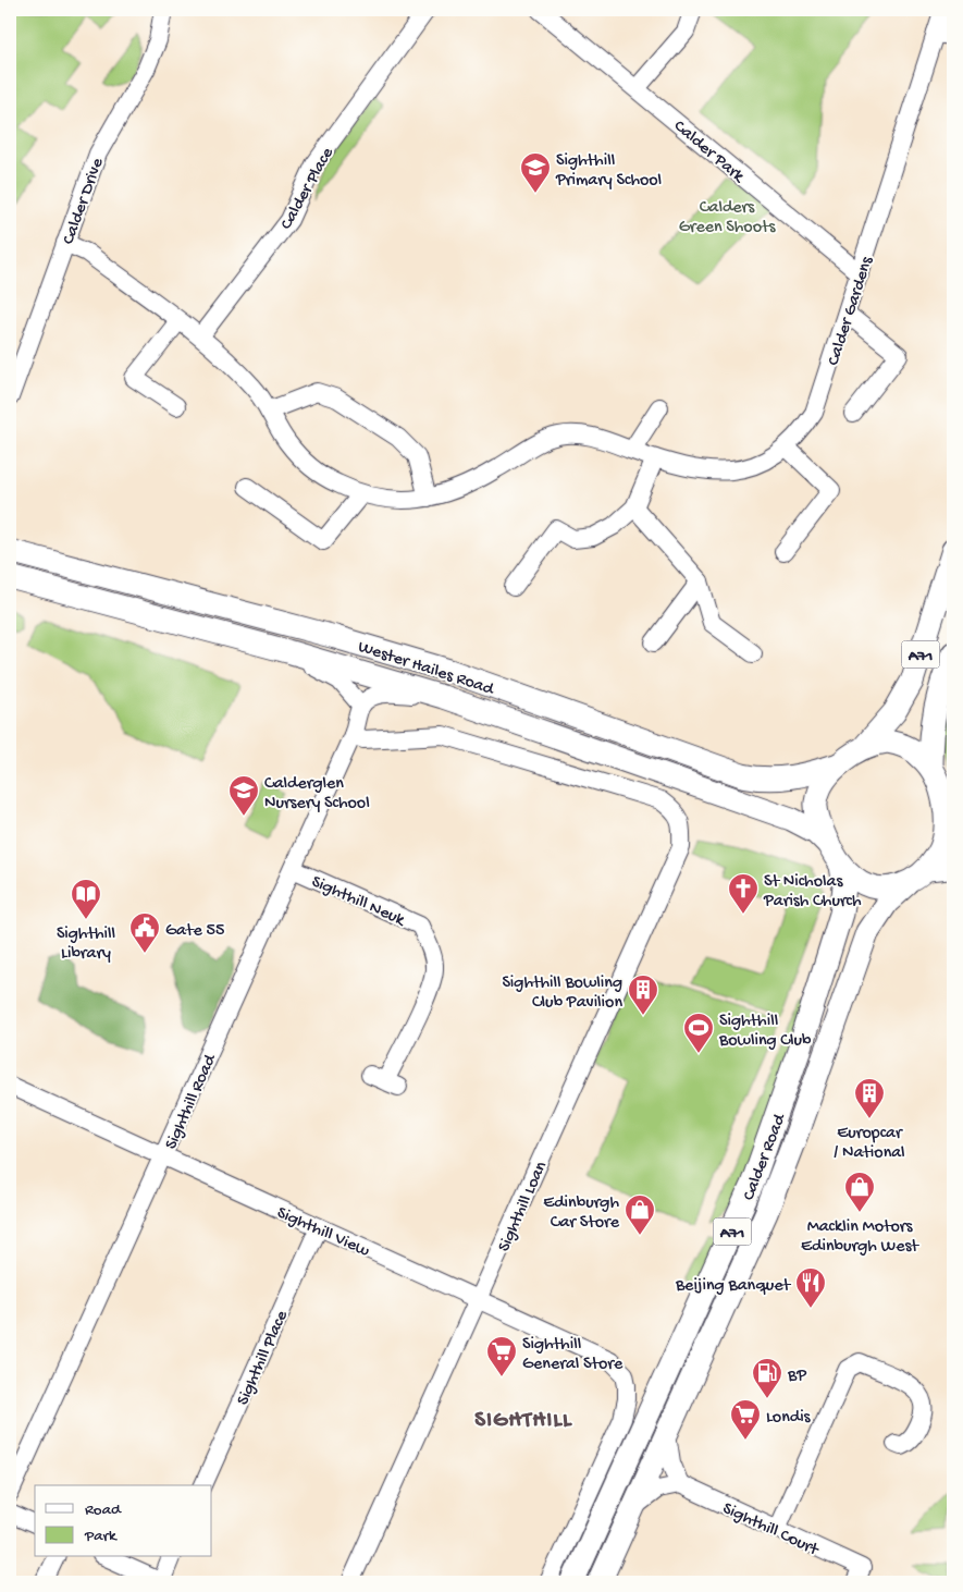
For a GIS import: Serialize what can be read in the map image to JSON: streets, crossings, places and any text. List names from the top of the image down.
{
  "streets": {
    "main road": ["A71", "Wester Hailes Road", "Calder Road"],
    "street": [
      "Calder Park",
      "Calder Place",
      "Calder Drive",
      "Calder Gardens",
      "Sighthill Neuk",
      "Sighthill Road",
      "Sighthill Loan",
      "Sighthill View",
      "Sighthill Place",
      "Sighthill Court"
    ]
  },
  "crossings": [
    ["Calder Park", "Calder Gardens"],
    ["Calder Place", "Calder Gardens"],
    ["Calder Drive", "Calder Gardens"],
    ["A71", "Wester Hailes Road"],
    ["A71", "Calder Road"],
    ["Wester Hailes Road", "Calder Road"],
    ["Sighthill Neuk", "Sighthill Road"],
    ["Sighthill Road", "Sighthill Loan"],
    ["Sighthill Road", "Sighthill View"],
    ["Sighthill Loan", "Sighthill View"],
    ["Sighthill View", "Sighthill Place"]
  ],
  "districts": ["SIGHTHILL"],
  "parks": ["Calders Green Shoots"],
  "places": {
    "school or university": ["Sighthill Primary School", "Calderglen Nursery School"],
    "church": ["St Nicholas Parish Church"],
    "library": ["Sighthill Library"],
    "public building": ["Gate 55"],
    "building": ["Sighthill Bowling Club Pavilion", "Europcar / National"],
    "sports": ["Sighthill Bowling Club"],
    "shop": ["Macklin Motors Edinburgh West", "Edinburgh Car Store"],
    "restaurant": ["Beijing Banquet"],
    "supermarket": ["Sighthill General Store", "Londis"],
    "fuel station": ["BP"]
  },
  "legend": ["Road", "Park"]
}
